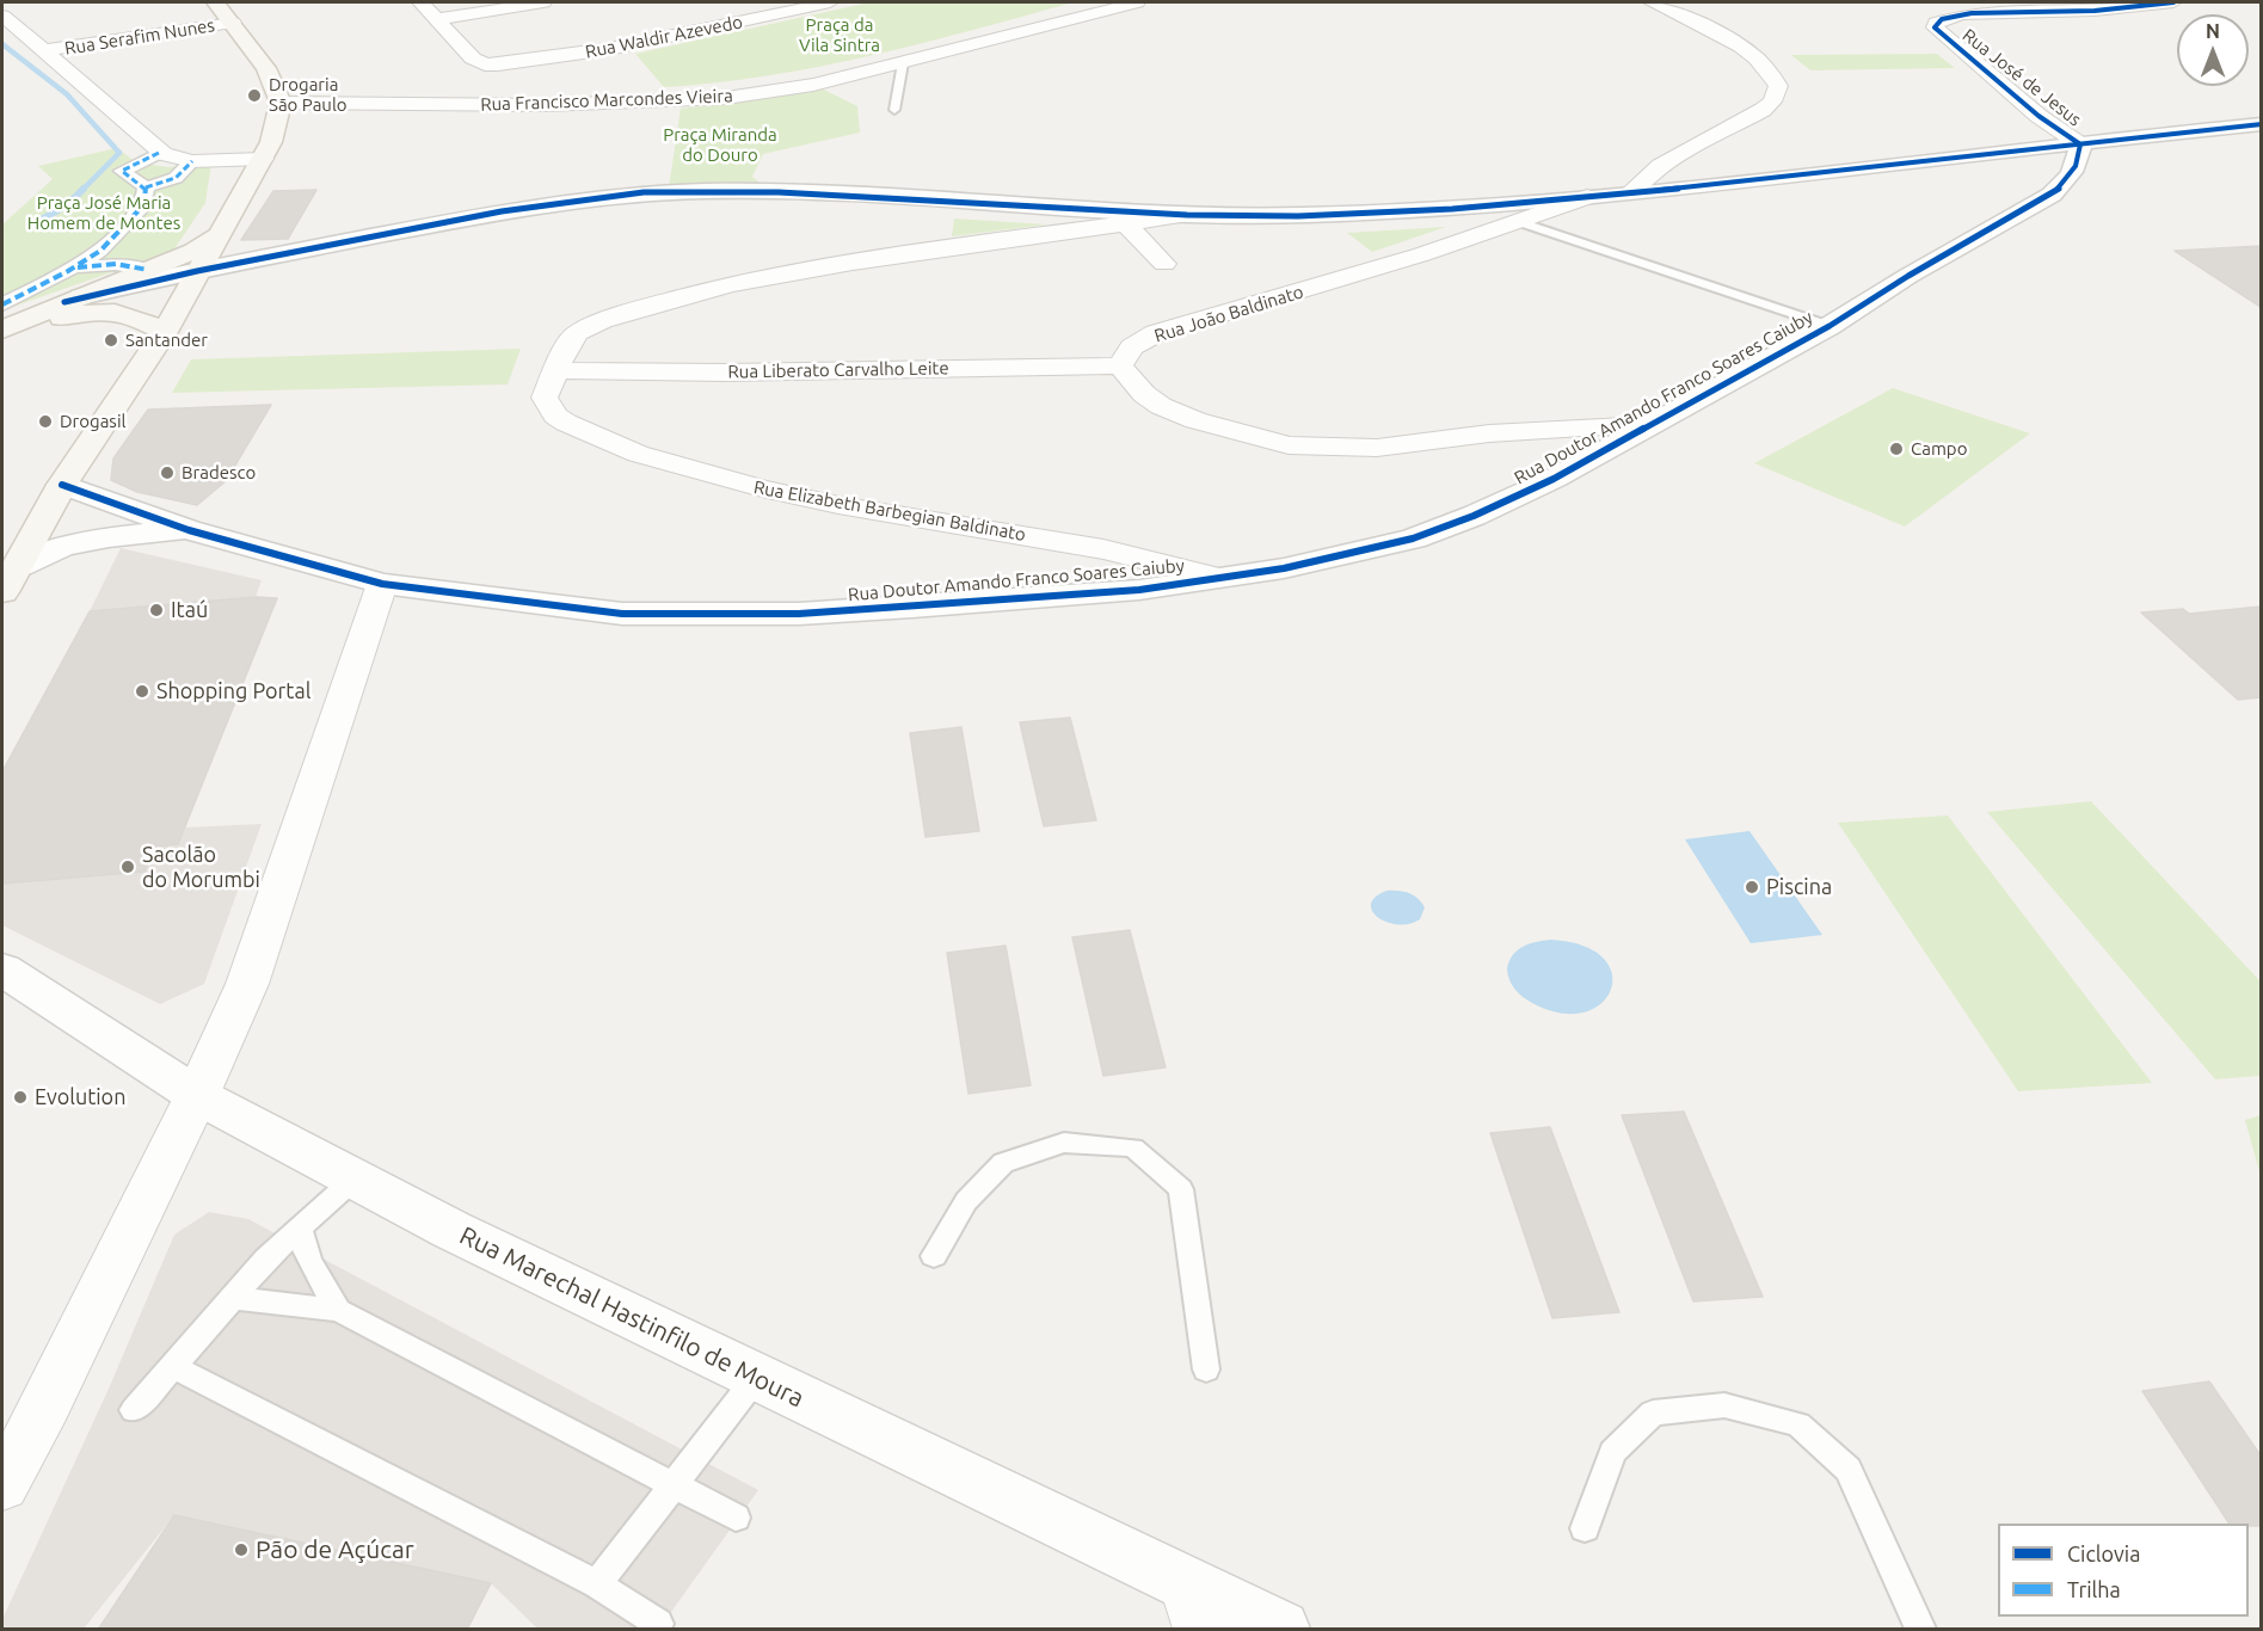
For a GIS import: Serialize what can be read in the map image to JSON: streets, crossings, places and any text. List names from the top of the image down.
{
  "streets": {
    "street": [
      "Rua Serafim Nunes",
      "Rua Waldir Azevedo",
      "Rua José de Jesus",
      "Rua Francisco Marcondes Vieira",
      "Rua João Baldinato",
      "Rua Liberato Carvalho Leite",
      "Rua Doutor Amando Franco Soares Caiuby",
      "Rua Elizabeth Barbegian Baldinato",
      "Rua Marechal Hastinfilo de Moura"
    ]
  },
  "crossings": [
    ["Rua José de Jesus", "Rua Doutor Amando Franco Soares Caiuby"],
    ["Rua João Baldinato", "Rua Liberato Carvalho Leite"],
    ["Rua Liberato Carvalho Leite", "Rua Elizabeth Barbegian Baldinato"],
    ["Rua Doutor Amando Franco Soares Caiuby", "Rua Elizabeth Barbegian Baldinato"]
  ],
  "parks": ["Praça da Vila Sintra", "Praça Miranda do Douro", "Praça José Maria Homem de Montes"],
  "places": [
    "Drogaria São Paulo",
    "Santander",
    "Drogasil",
    "Campo",
    "Bradesco",
    "Itaú",
    "Shopping Portal",
    "Sacolão do Morumbi",
    "Piscina",
    "Evolution",
    "Pão de Açúcar"
  ],
  "legend": ["Ciclovia", "Trilha"],
  "north": "top"
}
